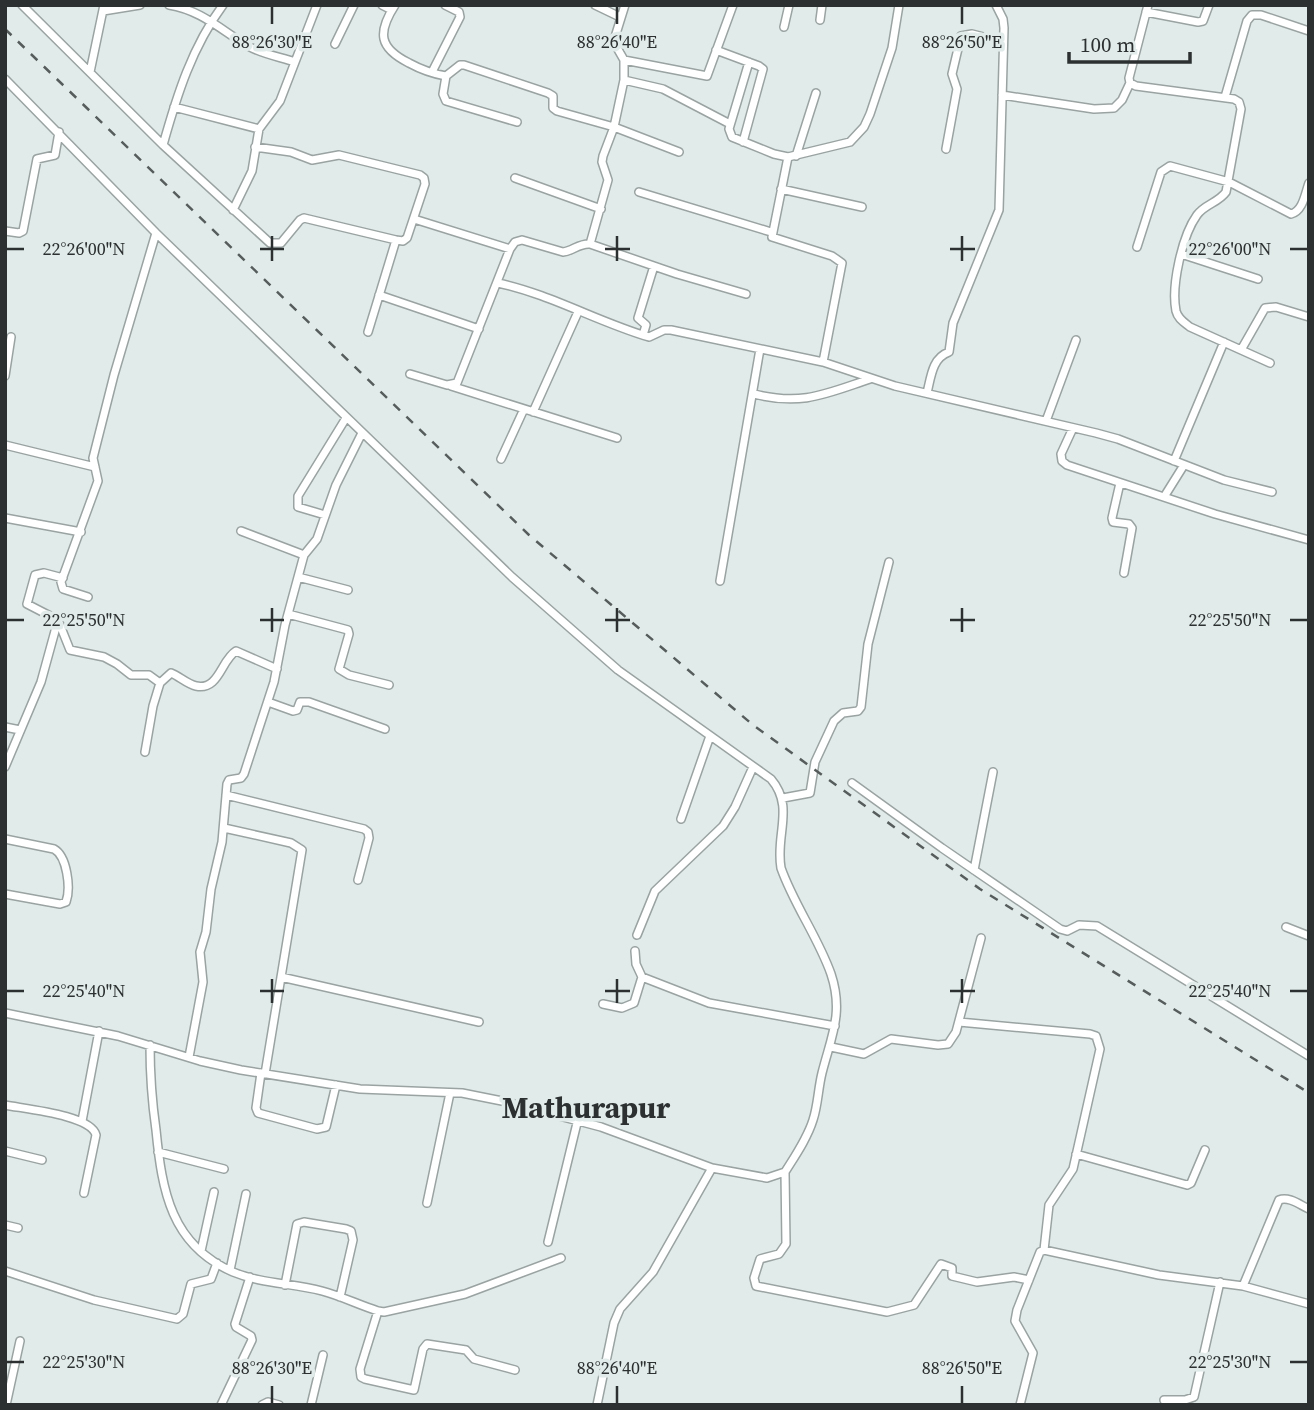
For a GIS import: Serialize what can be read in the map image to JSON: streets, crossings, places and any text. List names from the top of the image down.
{
  "districts": ["Mathurapur"],
  "scale_bar": "100 m",
  "coordinates": [
    "88°26'30\"E",
    "88°26'40\"E",
    "88°26'50\"E",
    "22°26'00\"N",
    "22°25'50\"N",
    "22°25'40\"N",
    "22°25'30\"N"
  ]
}
